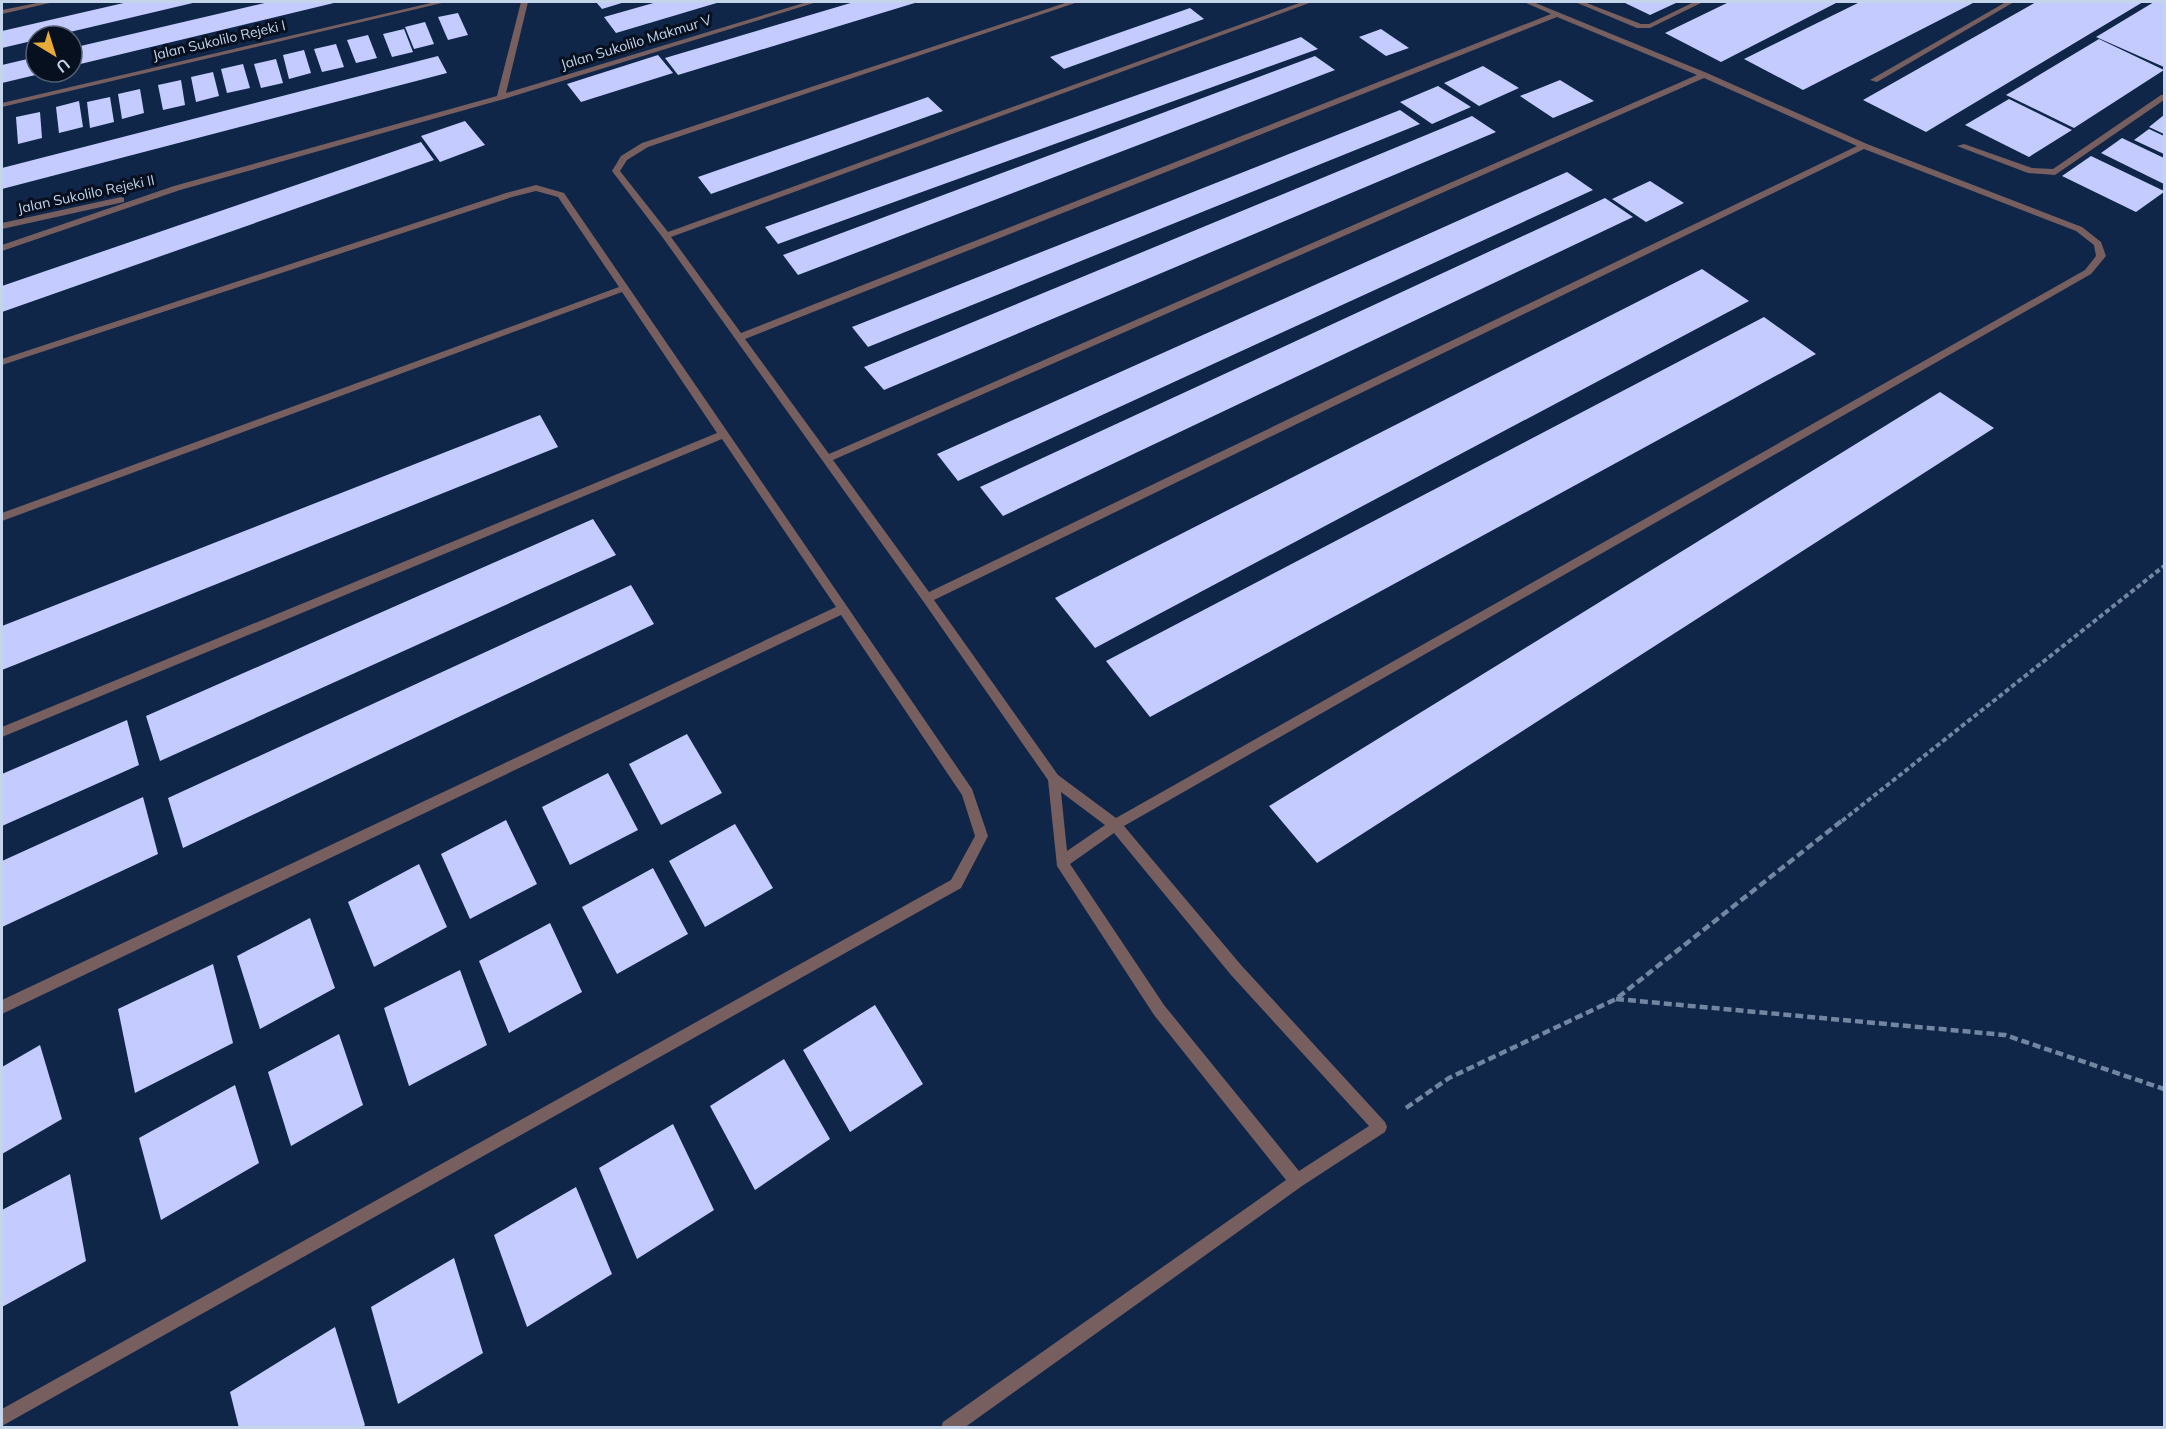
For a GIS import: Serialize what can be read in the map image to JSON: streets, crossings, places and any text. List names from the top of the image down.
{
  "streets": {
    "street": ["Jalan Sukolilo Rejeki I", "Jalan Sukolilo Makmur V", "Jalan Sukolilo Rejeki II"]
  },
  "crossings": [
    ["Jalan Sukolilo Makmur V", "Jalan Sukolilo Rejeki II"]
  ],
  "north": "bottom right"
}
